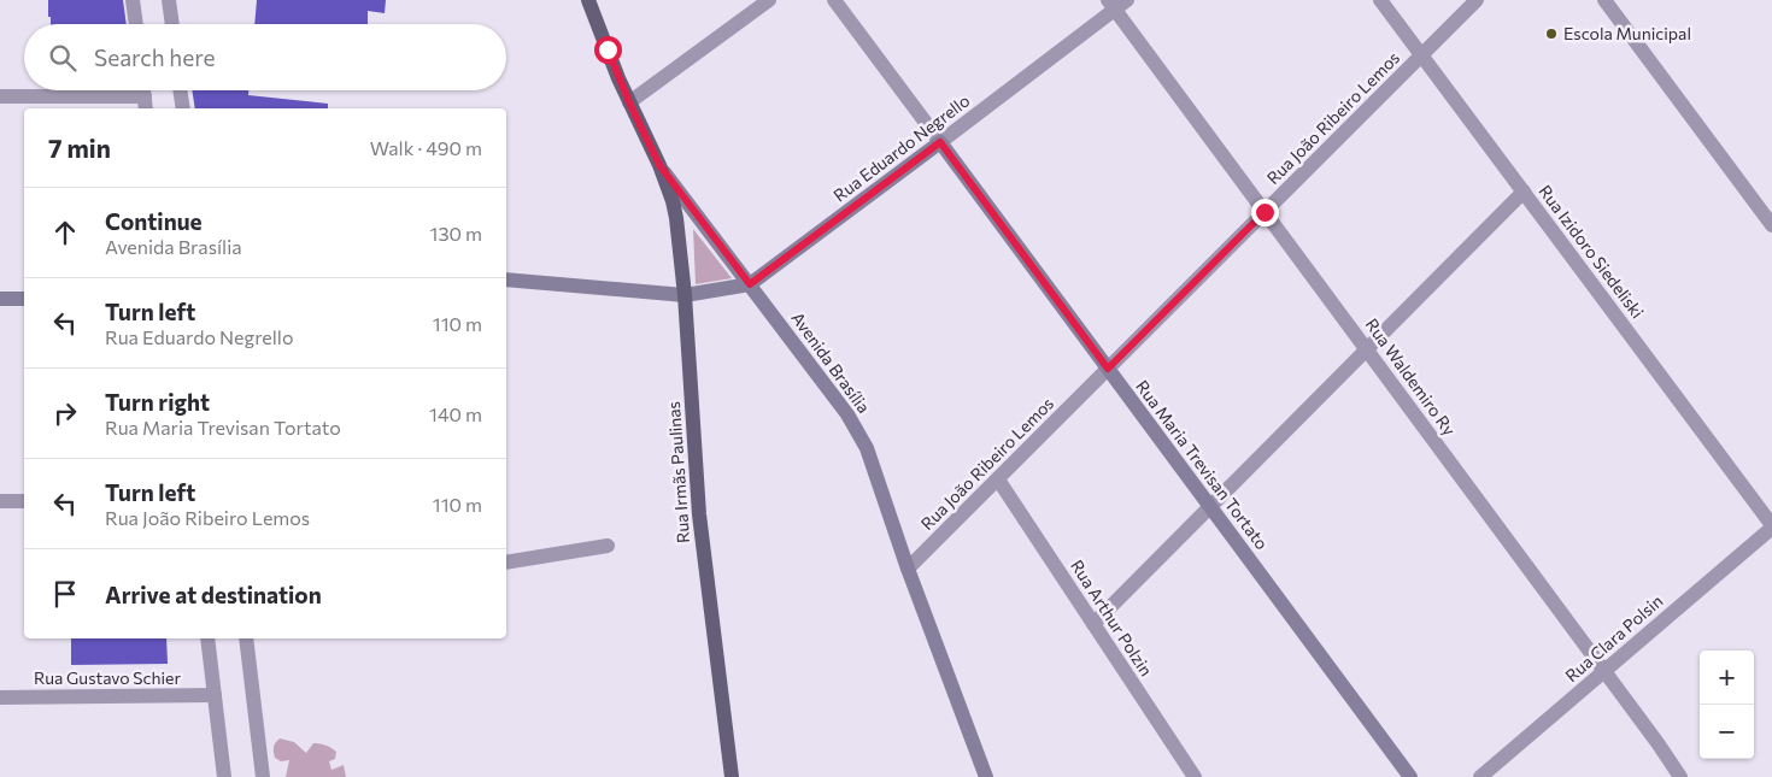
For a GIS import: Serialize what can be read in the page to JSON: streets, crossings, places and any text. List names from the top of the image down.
{
  "streets": {
    "main road": [
      "Rua Eduardo Negrello",
      "Avenida Brasília",
      "Rua Maria Trevisan Tortato",
      "Rua Irmãs Paulinas"
    ],
    "street": [
      "Rua João Ribeiro Lemos",
      "Rua Izidoro Siedeliski",
      "Rua Waldemiro Ry",
      "Rua Arthur Polzin",
      "Rua Clara Polsin",
      "Rua Gustavo Schier"
    ]
  },
  "crossings": [
    ["Rua João Ribeiro Lemos", "Rua Izidoro Siedeliski"],
    ["Rua João Ribeiro Lemos", "Avenida Brasília"],
    ["Rua João Ribeiro Lemos", "Rua Waldemiro Ry"],
    ["Rua João Ribeiro Lemos", "Rua Maria Trevisan Tortato"],
    ["Rua João Ribeiro Lemos", "Rua Arthur Polzin"],
    ["Rua Eduardo Negrello", "Avenida Brasília"],
    ["Rua Eduardo Negrello", "Rua Waldemiro Ry"],
    ["Rua Eduardo Negrello", "Rua Maria Trevisan Tortato"],
    ["Rua Eduardo Negrello", "Rua Irmãs Paulinas"],
    ["Rua Izidoro Siedeliski", "Rua Clara Polsin"],
    ["Avenida Brasília", "Rua Irmãs Paulinas"],
    ["Rua Waldemiro Ry", "Rua Clara Polsin"]
  ],
  "places": ["Escola Municipal"],
  "page": {
    "search": "Search here",
    "heading": ["7 min", "Walk · 490 m"],
    "list": [
      ["Continue", "Avenida Brasília", "130 m"],
      ["Turn left", "Rua Eduardo Negrello", "110 m"],
      ["Turn right", "Rua Maria Trevisan Tortato", "140 m"],
      ["Turn left", "Rua João Ribeiro Lemos", "110 m"],
      "Arrive at destination"
    ],
    "map_buttons": ["+", "−"]
  }
}
